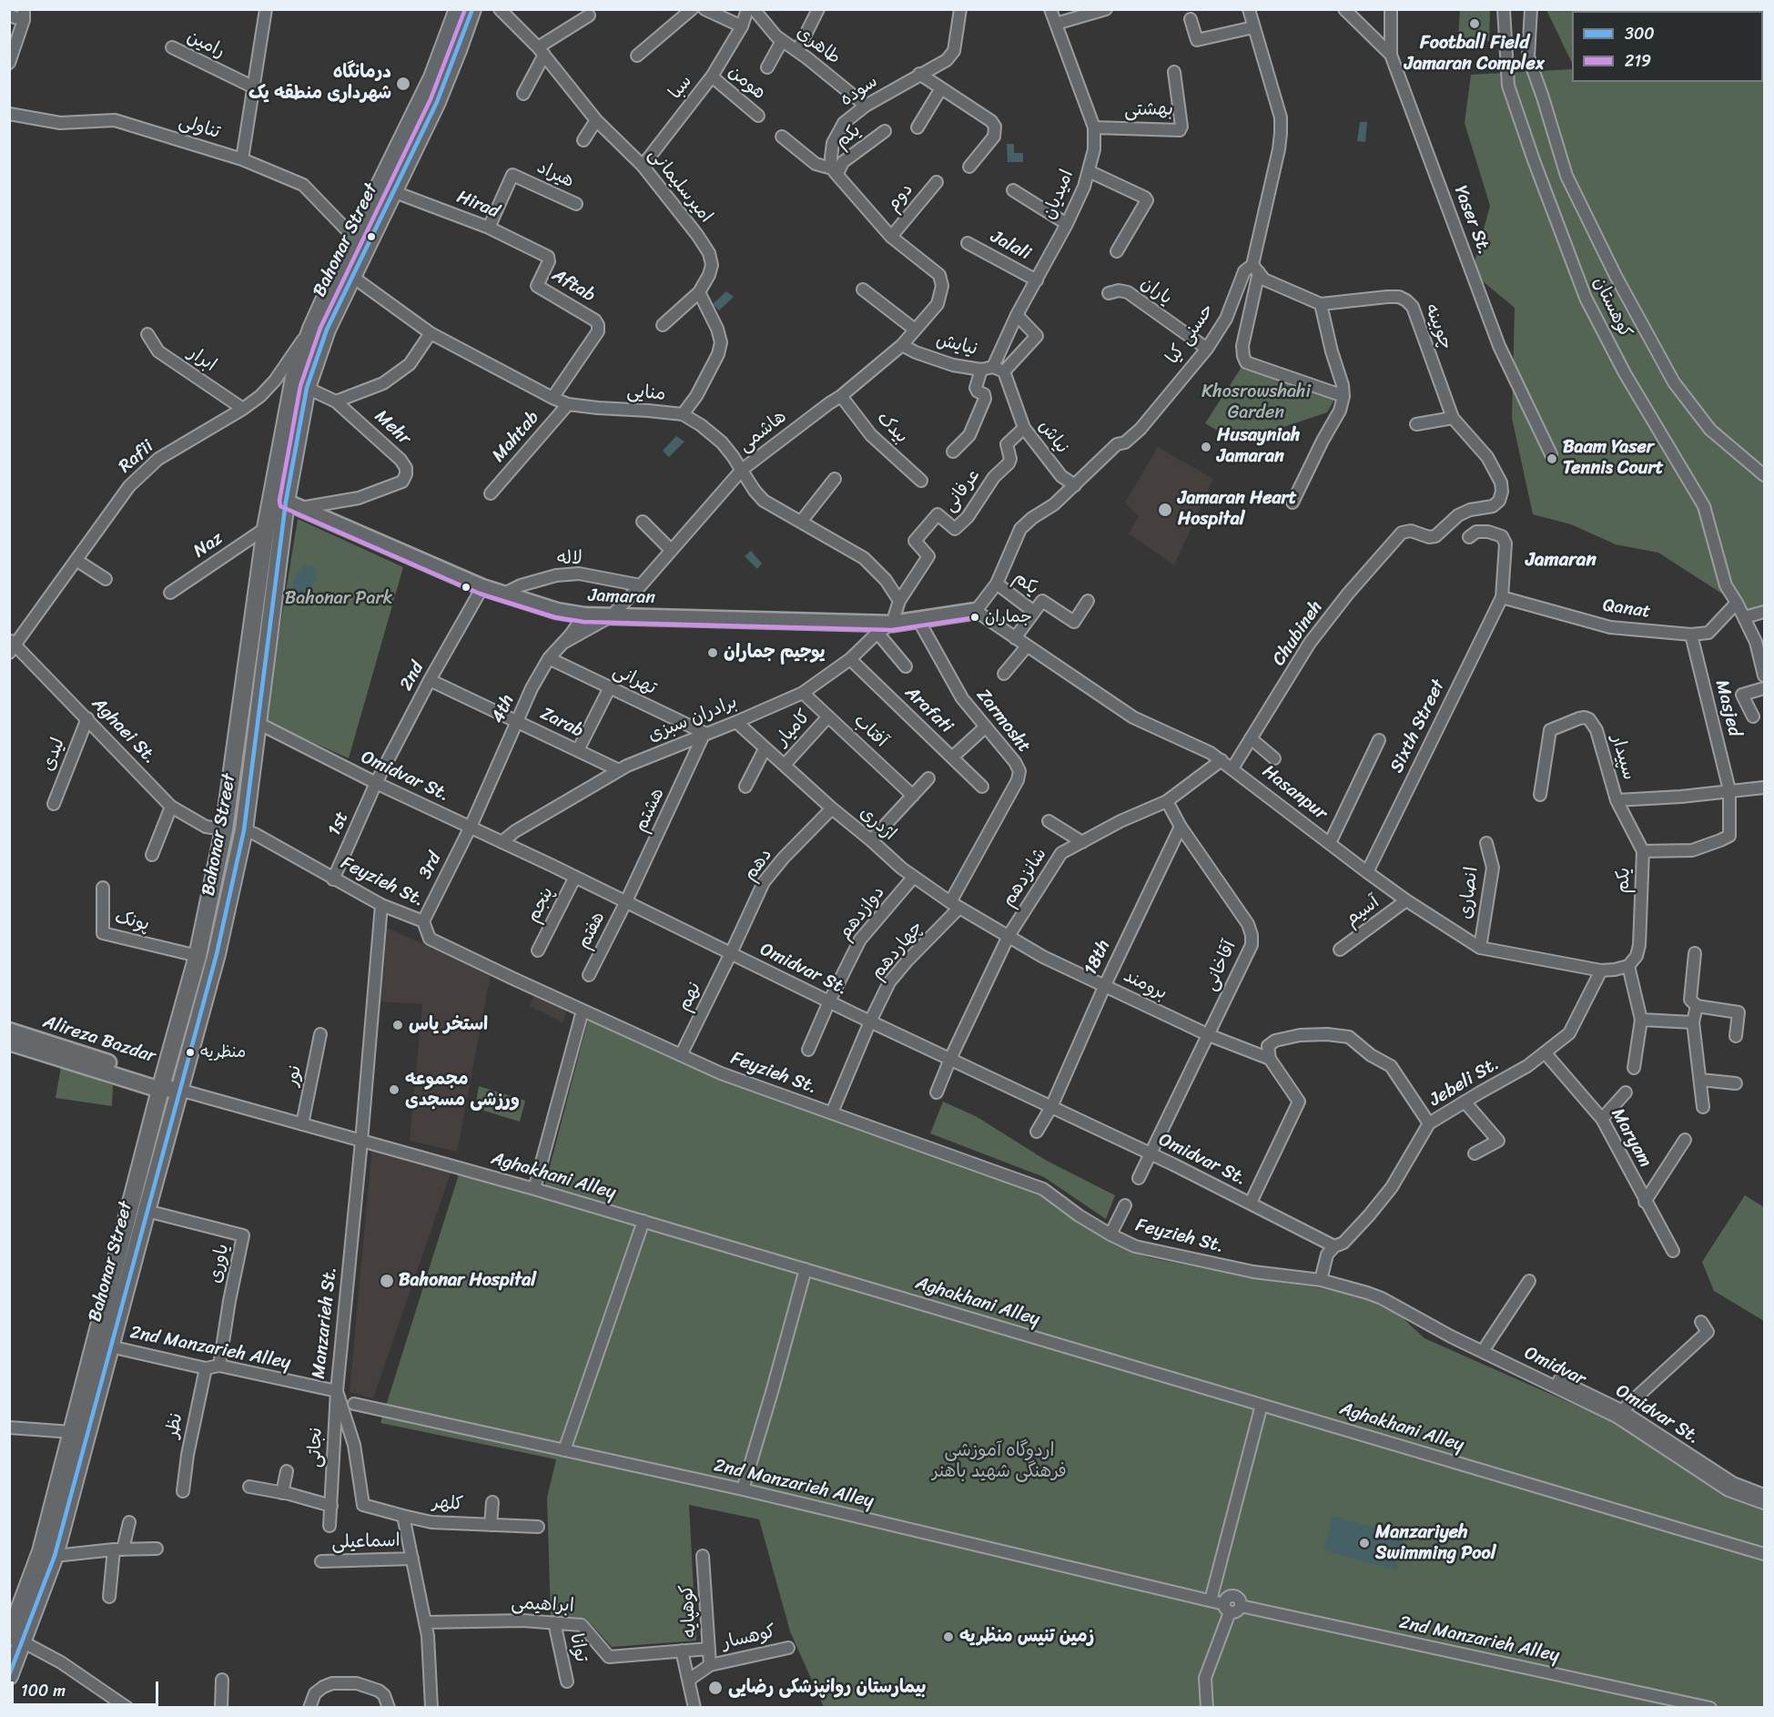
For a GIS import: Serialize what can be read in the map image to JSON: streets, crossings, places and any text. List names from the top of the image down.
{
  "streets": {
    "main road": ["Bahonar Street", "Jamaran", "Alireza Bazdar"],
    "street": [
      "رامین",
      "طاهری",
      "هومن",
      "سبا",
      "سوده",
      "بهشتی",
      "تناولی",
      "یکم",
      "هیراد",
      "امیرسلیمانی",
      "امیدیان",
      "دوم",
      "Hirad",
      "Yaser St.",
      "Jalali",
      "یاران",
      "کوهستان",
      "چوبینه",
      "حسنی کیا",
      "نیایش",
      "ابرار",
      "منایی",
      "Mehr",
      "بیدک",
      "هاشمی",
      "Mahtab",
      "نیاش",
      "Rafii",
      "عرفانی",
      "Naz",
      "لاله",
      "Qanat",
      "Chubineh",
      "2nd",
      "تهرانی",
      "Masjed",
      "4th",
      "Arafati",
      "برادران سبزی",
      "Zarmosht",
      "Zarab",
      "Sixth Street",
      "کامیار",
      "Aghaei St.",
      "آفتاب",
      "لیدی",
      "سپیدار",
      "Omidvar St.",
      "Hasanpur",
      "هشتم",
      "1st",
      "اژدری",
      "دهم",
      "3rd",
      "شانزدهم",
      "Feyzieh St.",
      "انصاری",
      "پنجم",
      "آسیم",
      "دوازدهم",
      "پونک",
      "هفتم",
      "چهاردهم",
      "18th",
      "آقاخانی",
      "برومند",
      "نهم",
      "نور",
      "Jebeli St.",
      "Maryam",
      "Aghakhani Alley",
      "یاوری",
      "Manzarieh St.",
      "2nd Manzarieh Alley",
      "Omidvar",
      "نظر",
      "نجاتی",
      "کلهر",
      "اسماعیلی",
      "ابراهیمی",
      "کوهپایه",
      "کوهسار",
      "توانا"
    ]
  },
  "crossings": [
    ["طاهری", "سوده"],
    ["هومن", "سبا"],
    ["سبا", "امیرسلیمانی"],
    ["سوده", "یکم"],
    ["بهشتی", "امیدیان"],
    ["تناولی", "Bahonar Street"],
    ["یکم", "حسنی کیا"],
    ["یکم", "Masjed"],
    ["یکم", "سپیدار"],
    ["یکم", "Hasanpur"],
    ["هیراد", "Hirad"],
    ["امیدیان", "Jalali"],
    ["امیدیان", "نیایش"],
    ["امیدیان", "نیاش"],
    ["دوم", "هاشمی"],
    ["Hirad", "Bahonar Street"],
    ["Hirad", "منایی"],
    ["Bahonar Street", "منایی"],
    ["Bahonar Street", "Mehr"],
    ["Bahonar Street", "Rafii"],
    ["Bahonar Street", "Naz"],
    ["Bahonar Street", "Jamaran"],
    ["Bahonar Street", "Aghaei St."],
    ["Bahonar Street", "Omidvar St."],
    ["Bahonar Street", "Feyzieh St."],
    ["Bahonar Street", "پونک"],
    ["Bahonar Street", "Alireza Bazdar"],
    ["Bahonar Street", "Aghakhani Alley"],
    ["Bahonar Street", "یاوری"],
    ["Bahonar Street", "2nd Manzarieh Alley"],
    ["یاران", "حسنی کیا"],
    ["کوهستان", "Qanat"],
    ["چوبینه", "حسنی کیا"],
    ["چوبینه", "Chubineh"],
    ["حسنی کیا", "نیاش"],
    ["حسنی کیا", "Jamaran"],
    ["حسنی کیا", "Hasanpur"],
    ["نیایش", "هاشمی"],
    ["نیایش", "نیاش"],
    ["ابرار", "Rafii"],
    ["منایی", "هاشمی"],
    ["منایی", "Mahtab"],
    ["منایی", "عرفانی"],
    ["Mehr", "Jamaran"],
    ["بیدک", "هاشمی"],
    ["هاشمی", "لاله"],
    ["هاشمی", "Jamaran"],
    ["هاشمی", "4th"],
    ["نیاش", "عرفانی"],
    ["Rafii", "Aghaei St."],
    ["عرفانی", "Jamaran"],
    ["عرفانی", "برادران سبزی"],
    ["لاله", "Jamaran"],
    ["Jamaran", "2nd"],
    ["Jamaran", "4th"],
    ["Jamaran", "برادران سبزی"],
    ["Jamaran", "Zarmosht"],
    ["Jamaran", "Hasanpur"],
    ["Qanat", "Masjed"],
    ["Qanat", "Sixth Street"],
    ["Chubineh", "Hasanpur"],
    ["2nd", "Zarab"],
    ["2nd", "Omidvar St."],
    ["2nd", "1st"],
    ["تهرانی", "4th"],
    ["تهرانی", "برادران سبزی"],
    ["تهرانی", "هشتم"],
    ["Masjed", "سپیدار"],
    ["4th", "Zarab"],
    ["4th", "Omidvar St."],
    ["4th", "3rd"],
    ["Arafati", "برادران سبزی"],
    ["برادران سبزی", "Zarab"],
    ["برادران سبزی", "آفتاب"],
    ["برادران سبزی", "Omidvar St."],
    ["برادران سبزی", "هشتم"],
    ["برادران سبزی", "اژدری"],
    ["Zarmosht", "اژدری"],
    ["Zarmosht", "چهاردهم"],
    ["Sixth Street", "Hasanpur"],
    ["کامیار", "آفتاب"],
    ["کامیار", "اژدری"],
    ["Aghaei St.", "لیدی"],
    ["Omidvar St.", "هشتم"],
    ["Omidvar St.", "1st"],
    ["Omidvar St.", "دهم"],
    ["Omidvar St.", "3rd"],
    ["Omidvar St.", "شانزدهم"],
    ["Omidvar St.", "Feyzieh St."],
    ["Omidvar St.", "پنجم"],
    ["Omidvar St.", "دوازدهم"],
    ["Omidvar St.", "هفتم"],
    ["Omidvar St.", "چهاردهم"],
    ["Omidvar St.", "18th"],
    ["Omidvar St.", "آقاخانی"],
    ["Omidvar St.", "نهم"],
    ["Omidvar St.", "Jebeli St."],
    ["Omidvar St.", "Omidvar"],
    ["Hasanpur", "شانزدهم"],
    ["Hasanpur", "انصاری"],
    ["Hasanpur", "آسیم"],
    ["Hasanpur", "Jebeli St."],
    ["هشتم", "هفتم"],
    ["1st", "Feyzieh St."],
    ["اژدری", "دهم"],
    ["اژدری", "شانزدهم"],
    ["اژدری", "دوازدهم"],
    ["اژدری", "چهاردهم"],
    ["اژدری", "برومند"],
    ["دهم", "نهم"],
    ["3rd", "Feyzieh St."],
    ["شانزدهم", "آقاخانی"],
    ["شانزدهم", "برومند"],
    ["Feyzieh St.", "چهاردهم"],
    ["Feyzieh St.", "نهم"],
    ["Feyzieh St.", "Manzarieh St."],
    ["18th", "آقاخانی"],
    ["18th", "برومند"],
    ["آقاخانی", "برومند"],
    ["Alireza Bazdar", "Aghakhani Alley"],
    ["نور", "Aghakhani Alley"],
    ["Jebeli St.", "Maryam"],
    ["Aghakhani Alley", "Manzarieh St."],
    ["یاوری", "2nd Manzarieh Alley"],
    ["Manzarieh St.", "2nd Manzarieh Alley"],
    ["Manzarieh St.", "نجاتی"],
    ["Manzarieh St.", "کلهر"],
    ["2nd Manzarieh Alley", "نظر"],
    ["2nd Manzarieh Alley", "نجاتی"],
    ["ابراهیمی", "کوهپایه"],
    ["ابراهیمی", "توانا"],
    ["کوهپایه", "کوهسار"]
  ],
  "districts": ["Jamaran"],
  "parks": ["Khosrowshahi Garden", "Bahonar Park", "اردوگاه آموزشی فرهنگی شهید باهنر"],
  "places": [
    "Football Field Jamaran Complex",
    "درمانگاه شهرداری منطقه یک",
    "Husayniah Jamaran",
    "Baam Yaser Tennis Court",
    "Jamaran Heart Hospital",
    "جماران",
    "یوجیم جماران",
    "استخر یاس",
    "منظریه",
    "مجموعه ورزشی مسجدی",
    "Bahonar Hospital",
    "Manzariyeh Swimming Pool",
    "زمین تنیس منظریه",
    "بیمارستان روانپزشکی رضایی"
  ],
  "lines": ["transit line 300", "transit line 219"],
  "legend": ["300", "219"],
  "scale_bar": "100 m"
}
